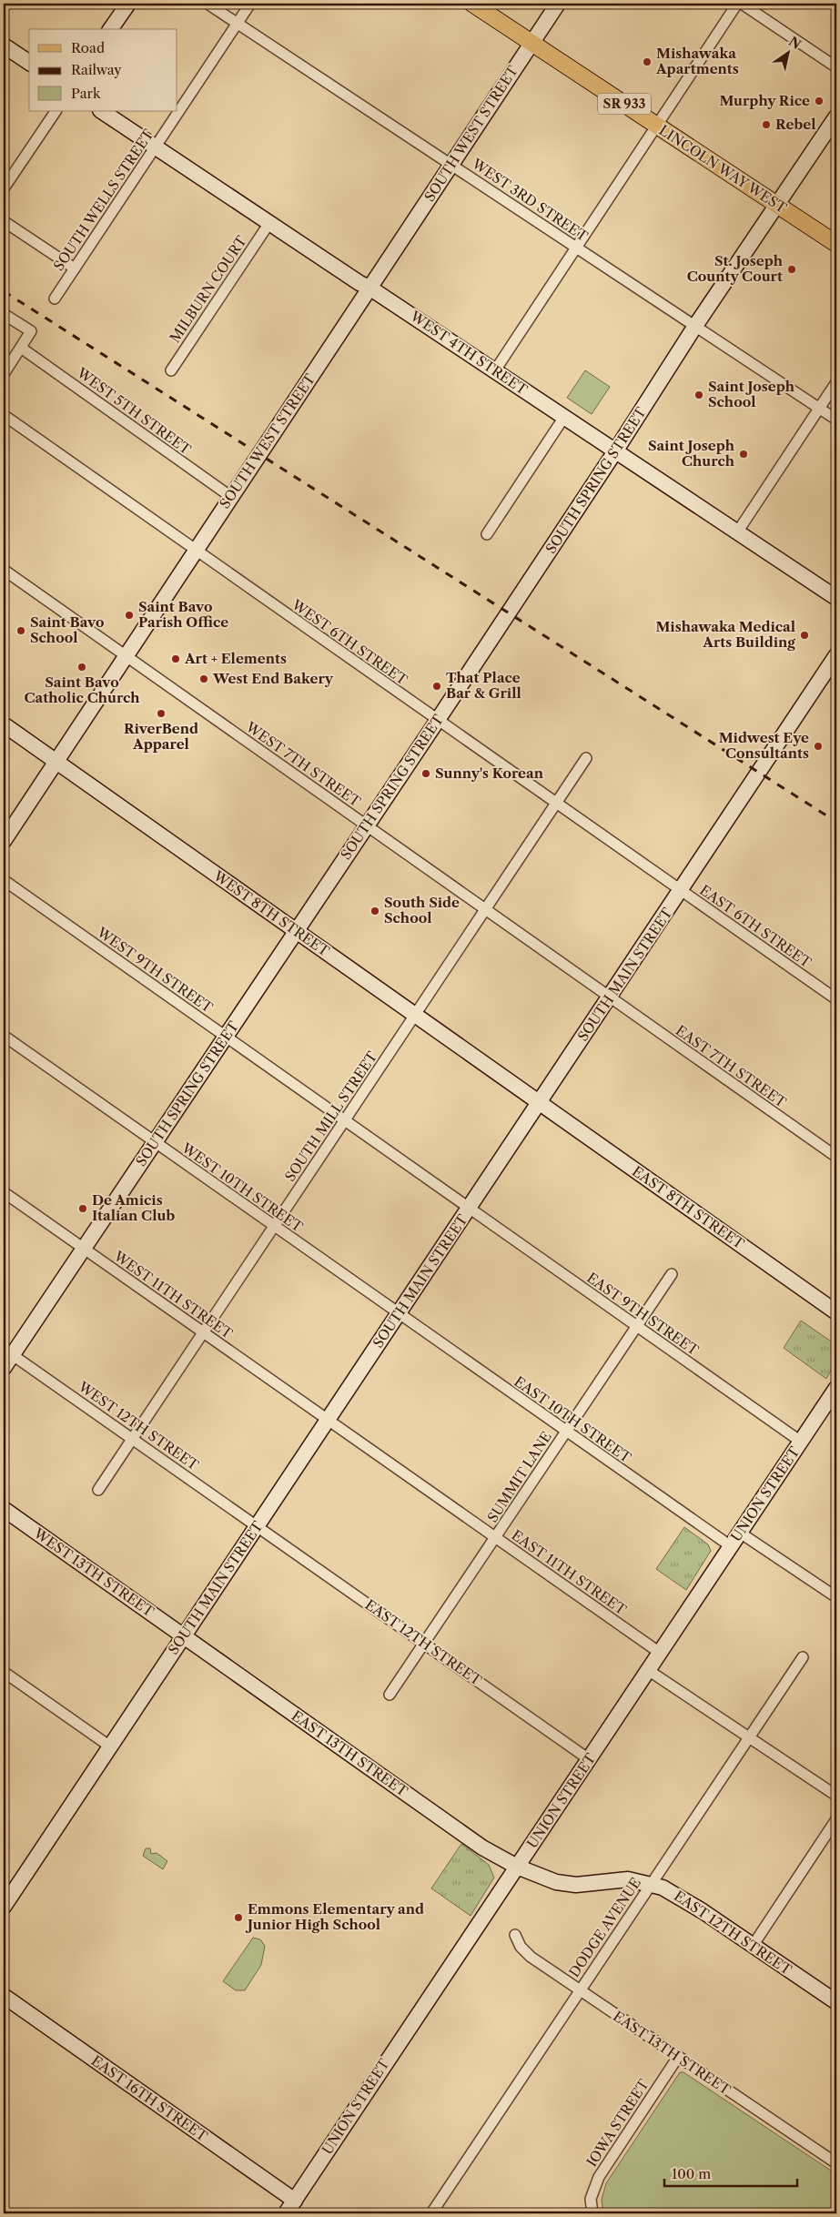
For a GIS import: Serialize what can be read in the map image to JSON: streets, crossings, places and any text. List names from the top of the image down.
{
  "streets": {
    "main road": ["SR 933", "LINCOLN WAY WEST"],
    "street": [
      "SOUTH WEST STREET",
      "SOUTH WELLS STREET",
      "WEST 3RD STREET",
      "MILBURN COURT",
      "WEST 4TH STREET",
      "WEST 5TH STREET",
      "SOUTH SPRING STREET",
      "WEST 6TH STREET",
      "WEST 7TH STREET",
      "WEST 8TH STREET",
      "EAST 6TH STREET",
      "WEST 9TH STREET",
      "SOUTH MAIN STREET",
      "EAST 7TH STREET",
      "SOUTH MILL STREET",
      "WEST 10TH STREET",
      "EAST 8TH STREET",
      "WEST 11TH STREET",
      "EAST 9TH STREET",
      "EAST 10TH STREET",
      "WEST 12TH STREET",
      "SUMMIT LANE",
      "UNION STREET",
      "WEST 13TH STREET",
      "EAST 11TH STREET",
      "EAST 12TH STREET",
      "EAST 13TH STREET",
      "DODGE AVENUE",
      "EAST 16TH STREET",
      "IOWA STREET"
    ]
  },
  "crossings": [
    ["SOUTH WEST STREET", "LINCOLN WAY WEST"],
    ["SOUTH WEST STREET", "WEST 3RD STREET"],
    ["SOUTH WEST STREET", "WEST 4TH STREET"],
    ["SOUTH WEST STREET", "WEST 5TH STREET"],
    ["SOUTH WEST STREET", "WEST 6TH STREET"],
    ["SOUTH WEST STREET", "WEST 7TH STREET"],
    ["SOUTH WEST STREET", "WEST 8TH STREET"],
    ["LINCOLN WAY WEST", "SOUTH SPRING STREET"],
    ["SOUTH WELLS STREET", "WEST 3RD STREET"],
    ["SOUTH WELLS STREET", "WEST 4TH STREET"],
    ["WEST 3RD STREET", "SOUTH SPRING STREET"],
    ["MILBURN COURT", "WEST 4TH STREET"],
    ["WEST 4TH STREET", "SOUTH SPRING STREET"],
    ["SOUTH SPRING STREET", "WEST 6TH STREET"],
    ["SOUTH SPRING STREET", "WEST 7TH STREET"],
    ["SOUTH SPRING STREET", "WEST 8TH STREET"],
    ["SOUTH SPRING STREET", "WEST 9TH STREET"],
    ["SOUTH SPRING STREET", "WEST 10TH STREET"],
    ["SOUTH SPRING STREET", "WEST 11TH STREET"],
    ["SOUTH SPRING STREET", "WEST 12TH STREET"],
    ["WEST 6TH STREET", "EAST 6TH STREET"],
    ["WEST 6TH STREET", "SOUTH MAIN STREET"],
    ["WEST 6TH STREET", "SOUTH MILL STREET"],
    ["WEST 7TH STREET", "SOUTH MAIN STREET"],
    ["WEST 7TH STREET", "EAST 7TH STREET"],
    ["WEST 7TH STREET", "SOUTH MILL STREET"],
    ["WEST 8TH STREET", "SOUTH MAIN STREET"],
    ["WEST 8TH STREET", "SOUTH MILL STREET"],
    ["WEST 8TH STREET", "EAST 8TH STREET"],
    ["EAST 6TH STREET", "SOUTH MAIN STREET"],
    ["WEST 9TH STREET", "SOUTH MAIN STREET"],
    ["WEST 9TH STREET", "SOUTH MILL STREET"],
    ["WEST 9TH STREET", "EAST 9TH STREET"],
    ["SOUTH MAIN STREET", "EAST 7TH STREET"],
    ["SOUTH MAIN STREET", "WEST 10TH STREET"],
    ["SOUTH MAIN STREET", "EAST 8TH STREET"],
    ["SOUTH MAIN STREET", "WEST 11TH STREET"],
    ["SOUTH MAIN STREET", "EAST 9TH STREET"],
    ["SOUTH MAIN STREET", "EAST 10TH STREET"],
    ["SOUTH MAIN STREET", "WEST 12TH STREET"],
    ["SOUTH MAIN STREET", "WEST 13TH STREET"],
    ["SOUTH MAIN STREET", "EAST 11TH STREET"],
    ["SOUTH MAIN STREET", "EAST 12TH STREET"],
    ["SOUTH MAIN STREET", "EAST 13TH STREET"],
    ["SOUTH MILL STREET", "WEST 10TH STREET"],
    ["SOUTH MILL STREET", "WEST 11TH STREET"],
    ["SOUTH MILL STREET", "WEST 12TH STREET"],
    ["WEST 10TH STREET", "EAST 10TH STREET"],
    ["WEST 11TH STREET", "EAST 11TH STREET"],
    ["EAST 9TH STREET", "SUMMIT LANE"],
    ["EAST 9TH STREET", "UNION STREET"],
    ["EAST 10TH STREET", "SUMMIT LANE"],
    ["EAST 10TH STREET", "UNION STREET"],
    ["WEST 12TH STREET", "EAST 12TH STREET"],
    ["SUMMIT LANE", "EAST 11TH STREET"],
    ["SUMMIT LANE", "EAST 12TH STREET"],
    ["UNION STREET", "EAST 11TH STREET"],
    ["UNION STREET", "EAST 12TH STREET"],
    ["UNION STREET", "EAST 13TH STREET"],
    ["UNION STREET", "EAST 16TH STREET"],
    ["WEST 13TH STREET", "EAST 13TH STREET"],
    ["EAST 12TH STREET", "EAST 13TH STREET"],
    ["EAST 12TH STREET", "DODGE AVENUE"],
    ["EAST 13TH STREET", "DODGE AVENUE"],
    ["EAST 13TH STREET", "IOWA STREET"]
  ],
  "places": [
    "Mishawaka Apartments",
    "Murphy Rice",
    "Rebel",
    "St. Joseph County Court",
    "Saint Joseph School",
    "Saint Joseph Church",
    "Saint Bavo Parish Office",
    "Saint Bavo School",
    "Mishawaka Medical Arts Building",
    "Art + Elements",
    "Saint Bavo Catholic Church",
    "West End Bakery",
    "That Place Bar & Grill",
    "RiverBend Apparel",
    "Midwest Eye Consultants",
    "Sunny's Korean",
    "South Side School",
    "De Amicis Italian Club",
    "Emmons Elementary and Junior High School"
  ],
  "legend": ["Road", "Railway", "Park"],
  "scale_bar": "100 m",
  "north": "top right"
}
